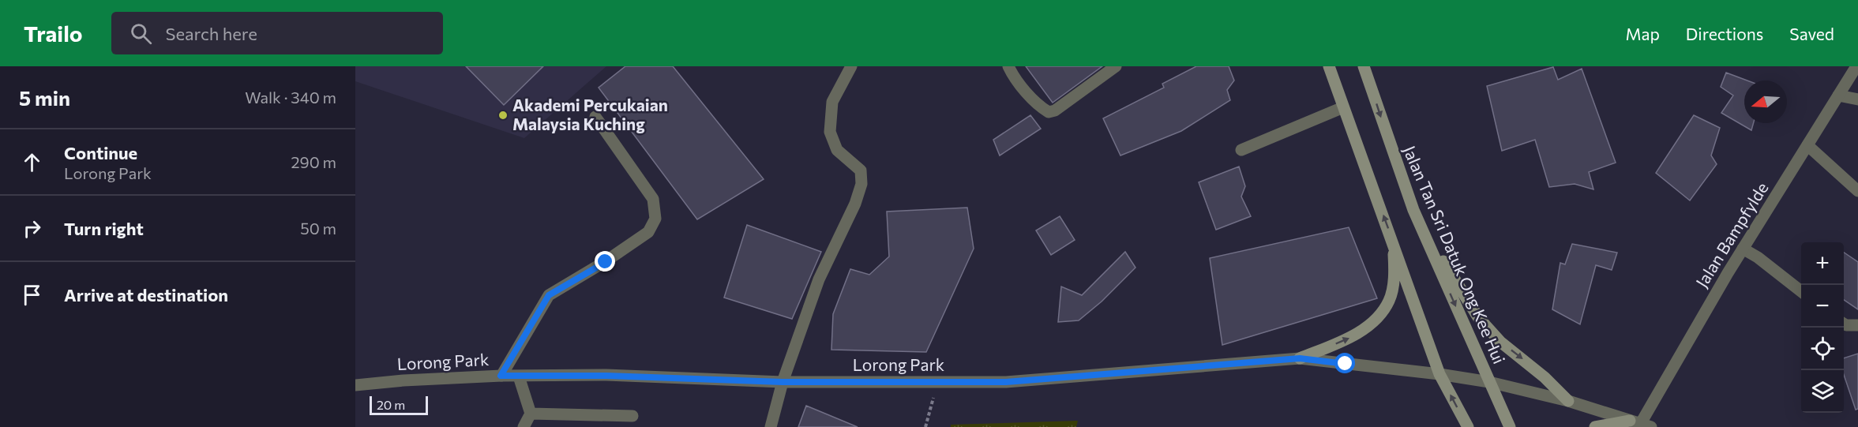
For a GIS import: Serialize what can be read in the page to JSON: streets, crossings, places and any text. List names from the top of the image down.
{
  "streets": {
    "main road": ["Jalan Tan Sri Datuk Ong Kee Hui"],
    "street": ["Jalan Bampfylde", "Lorong Park"]
  },
  "crossings": [
    ["Jalan Bampfylde", "Lorong Park"],
    ["Jalan Tan Sri Datuk Ong Kee Hui", "Lorong Park"]
  ],
  "places": ["Akademi Percukaian Malaysia Kuching"],
  "scale_bar": "20 m",
  "north": "left",
  "page": {
    "header": "Trailo",
    "search": "Search here",
    "nav": ["Map", "Directions", "Saved"],
    "heading": ["5 min", "Walk · 340 m"],
    "list": [
      ["Continue", "Lorong Park", "290 m"],
      ["Turn right", "50 m"],
      "Arrive at destination"
    ],
    "map_buttons": ["+", "−"],
    "scale": "20 m"
  }
}
